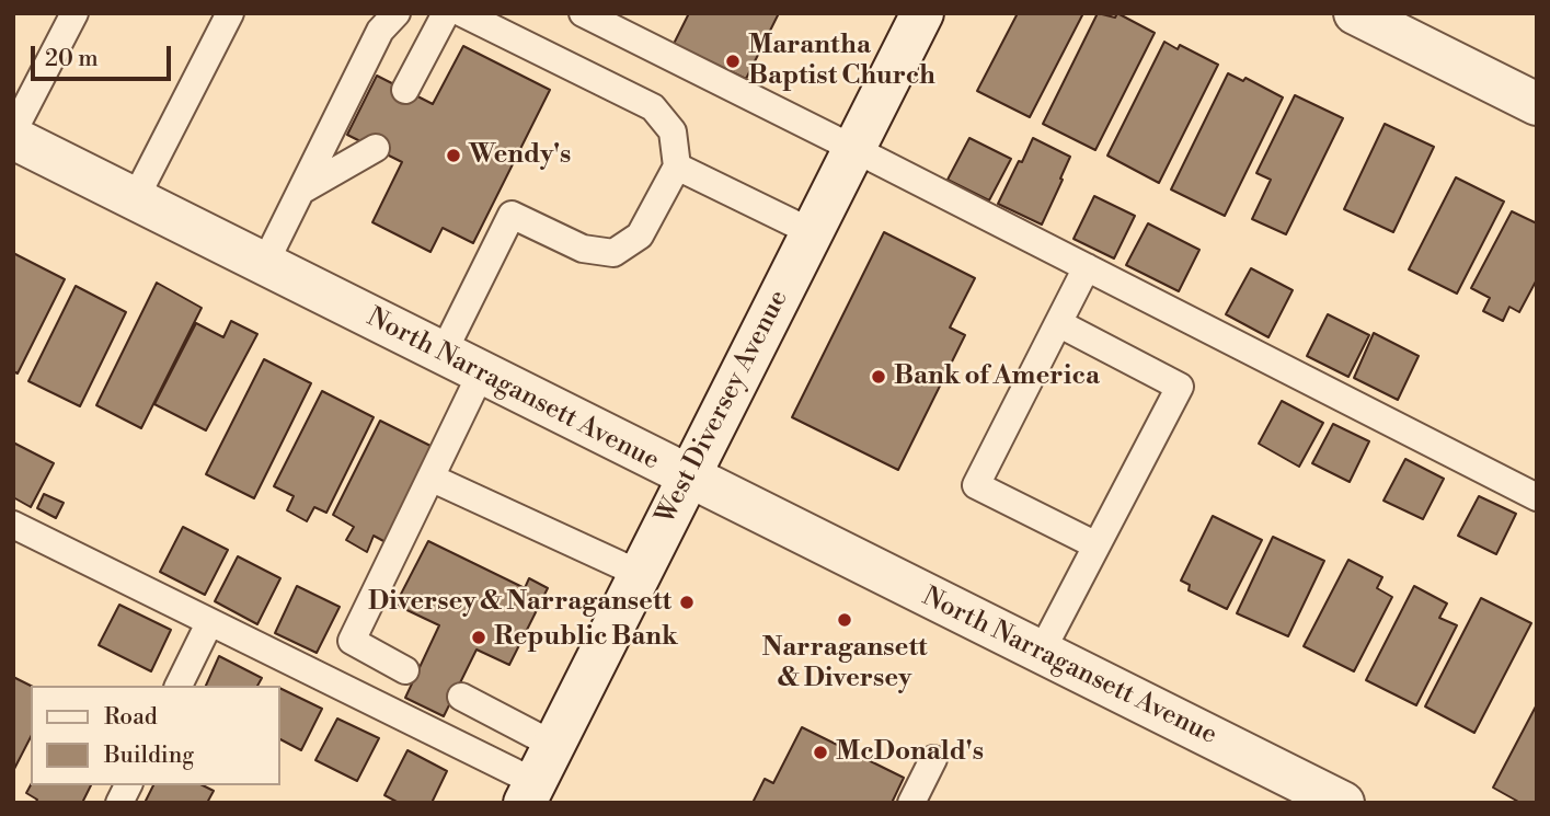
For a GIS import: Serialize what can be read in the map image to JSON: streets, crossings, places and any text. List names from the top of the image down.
{
  "streets": {
    "street": ["North Narragansett Avenue", "West Diversey Avenue"]
  },
  "crossings": [
    ["North Narragansett Avenue", "West Diversey Avenue"]
  ],
  "places": [
    "Marantha Baptist Church",
    "Wendy's",
    "Bank of America",
    "Diversey & Narragansett",
    "Narragansett & Diversey",
    "Republic Bank",
    "McDonald's"
  ],
  "legend": ["Road", "Building"],
  "scale_bar": "20 m"
}
